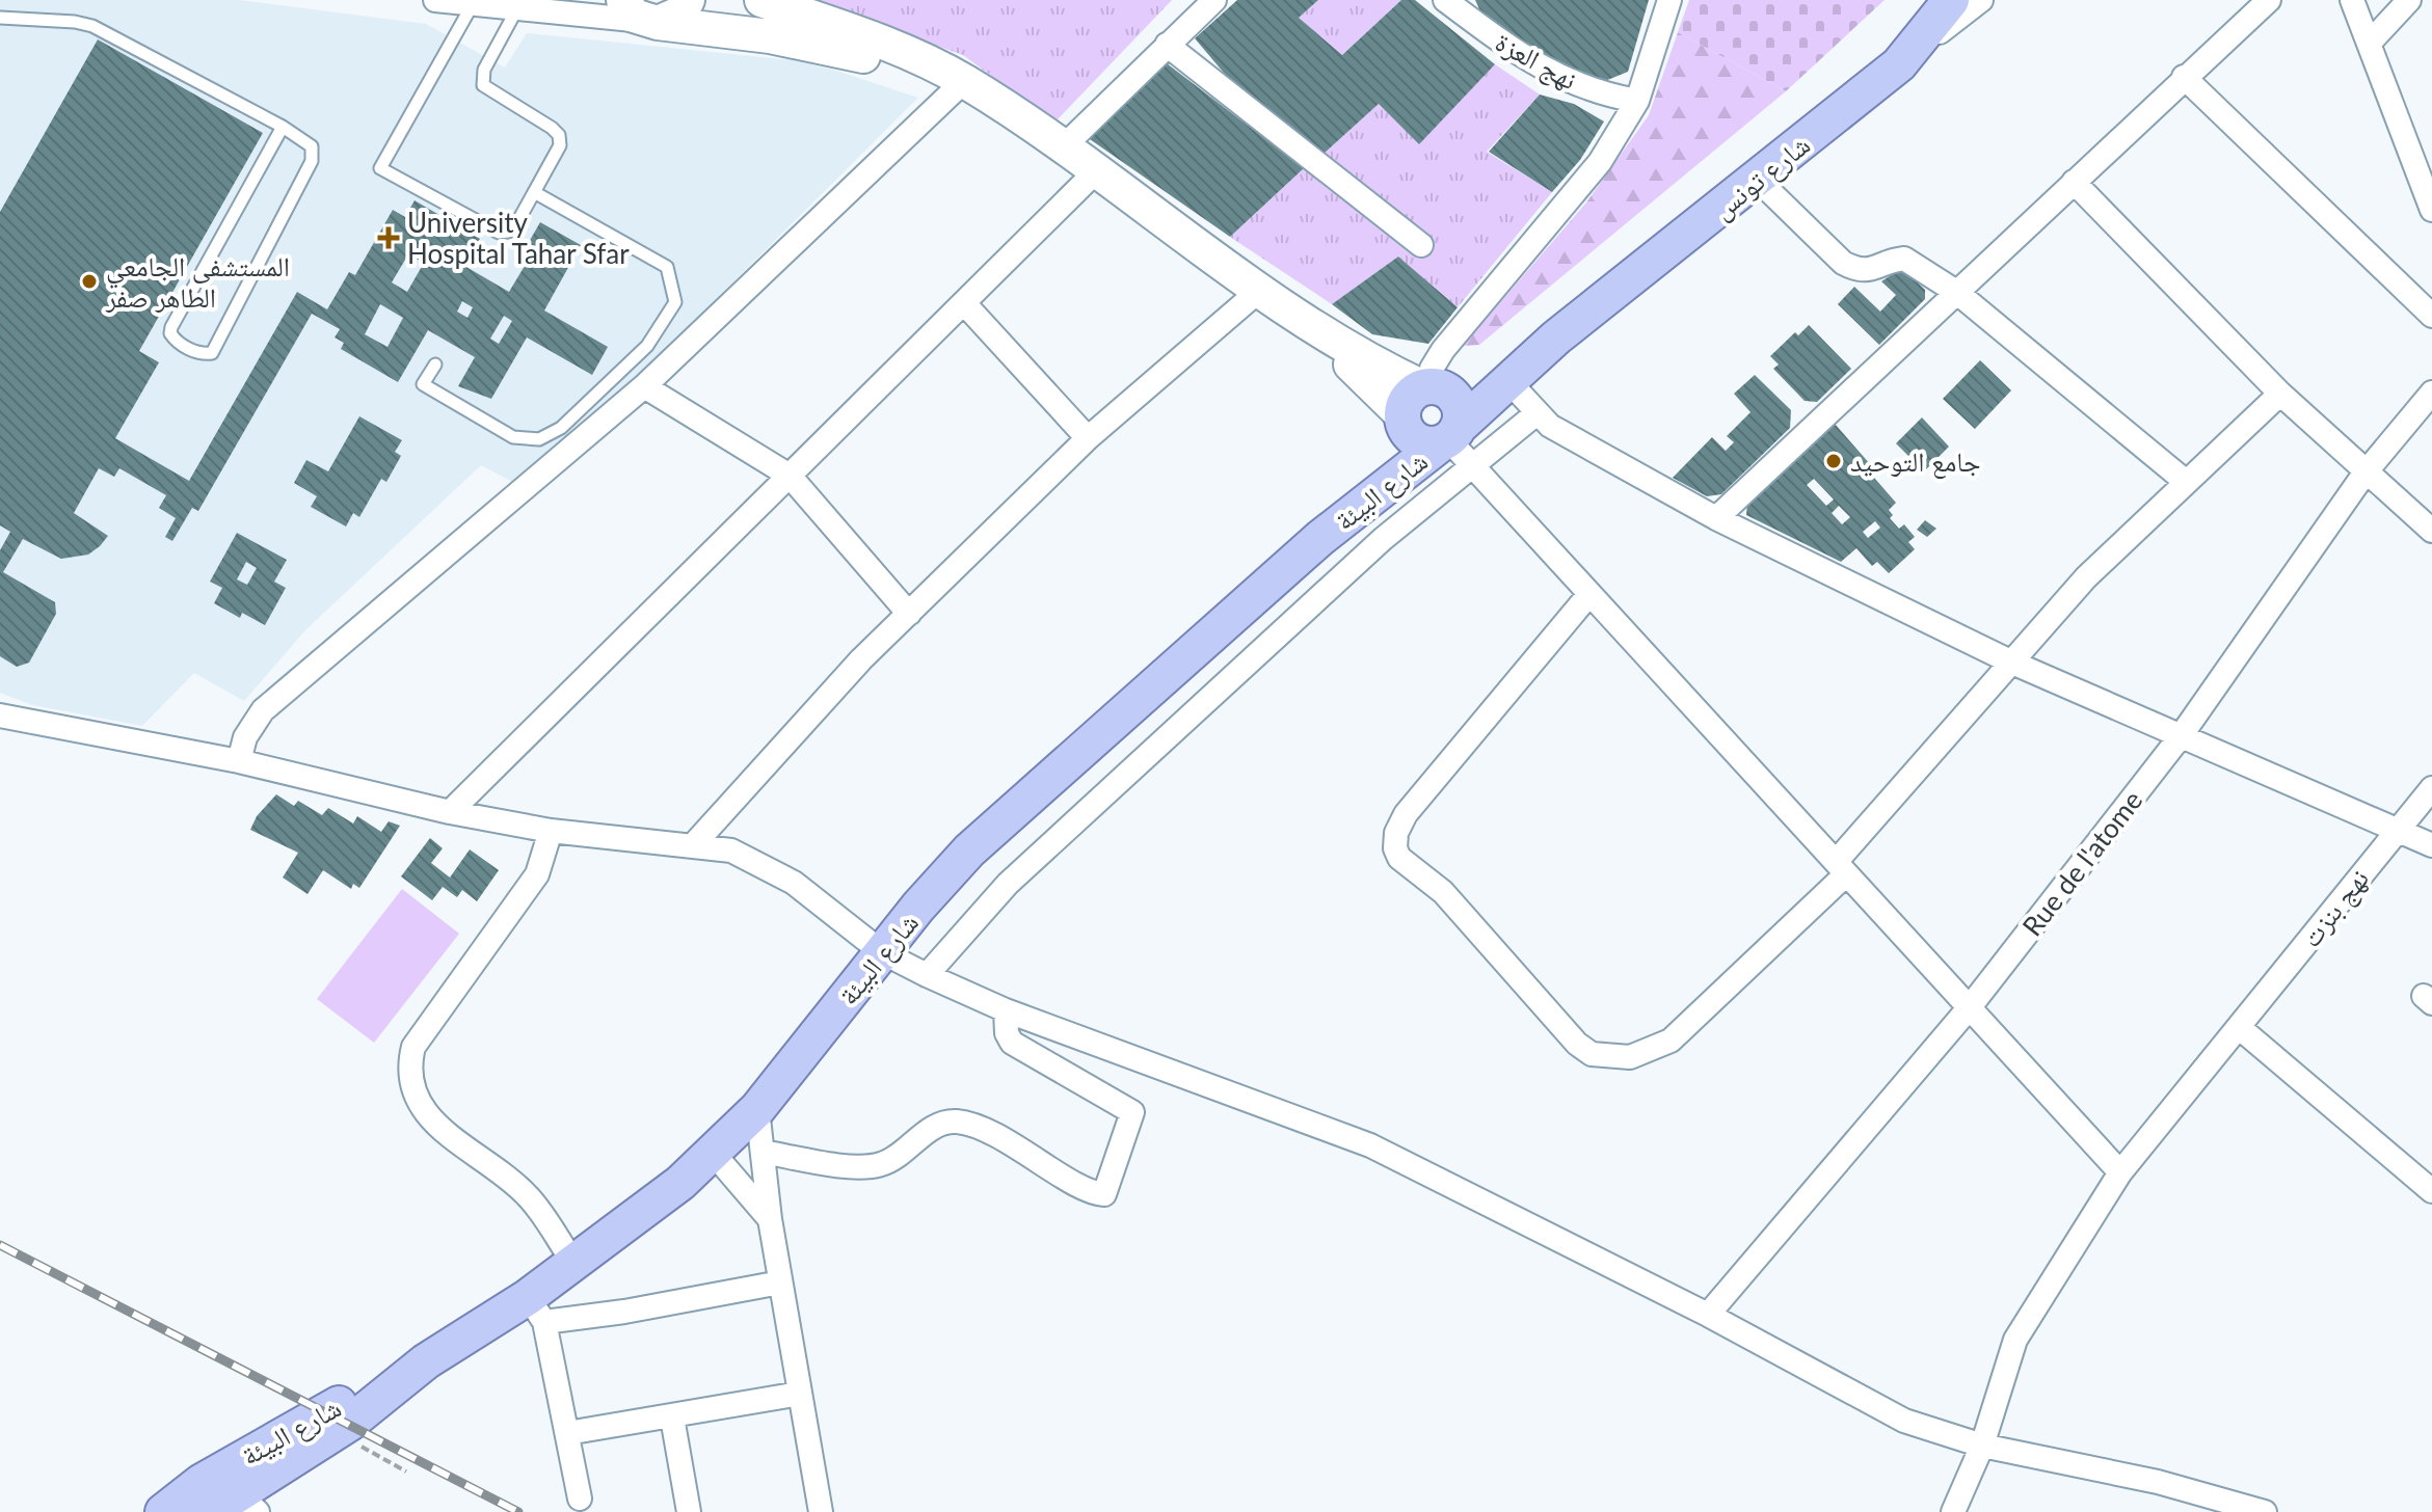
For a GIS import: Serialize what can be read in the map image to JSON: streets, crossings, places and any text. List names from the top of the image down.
{
  "streets": {
    "main road": ["شارع تونس", "شارع البيئة"],
    "street": ["نهج العزة", "Rue de l'atome", "نهج بنزت"]
  },
  "crossings": [
    ["شارع تونس", "شارع البيئة"]
  ],
  "places": {
    "health": ["University Hospital Tahar Sfar"],
    "other": ["المستشفى الجامعي الطاهر صفر", "جامع التوحيد"]
  }
}
